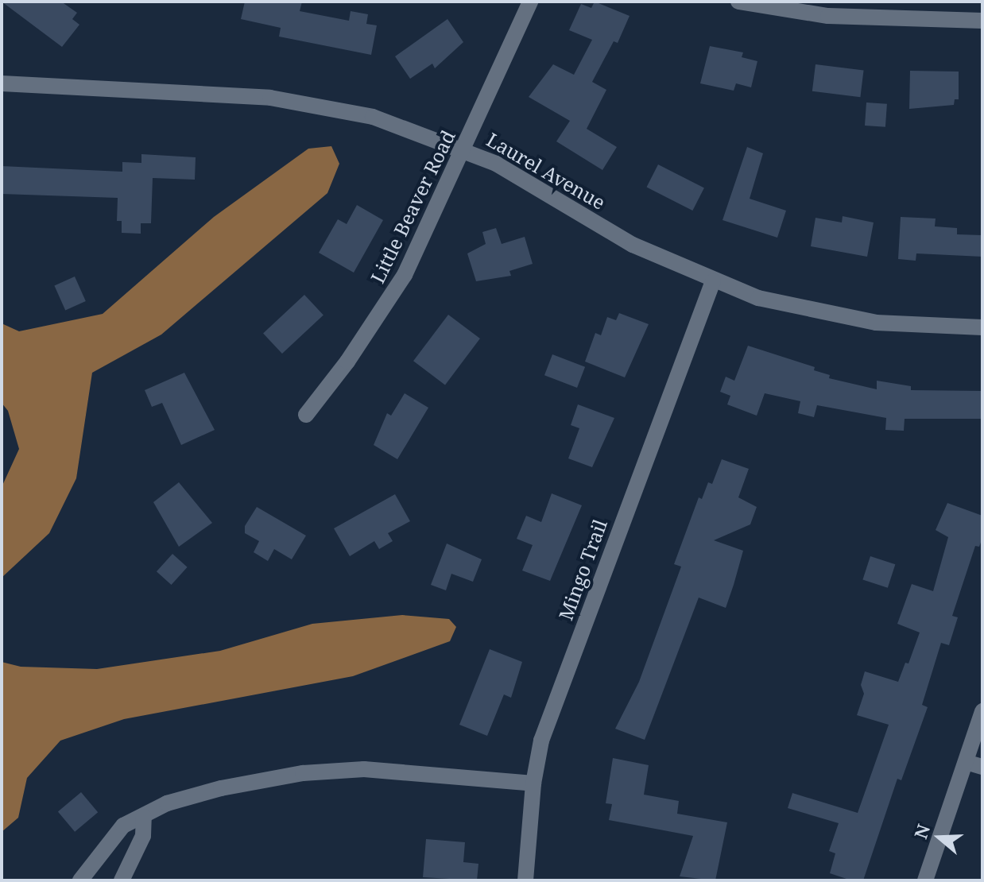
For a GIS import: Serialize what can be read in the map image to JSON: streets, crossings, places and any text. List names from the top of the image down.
{
  "streets": {
    "street": ["Laurel Avenue", "Little Beaver Road", "Mingo Trail"]
  },
  "crossings": [
    ["Laurel Avenue", "Little Beaver Road"],
    ["Laurel Avenue", "Mingo Trail"]
  ],
  "north": "left"
}
